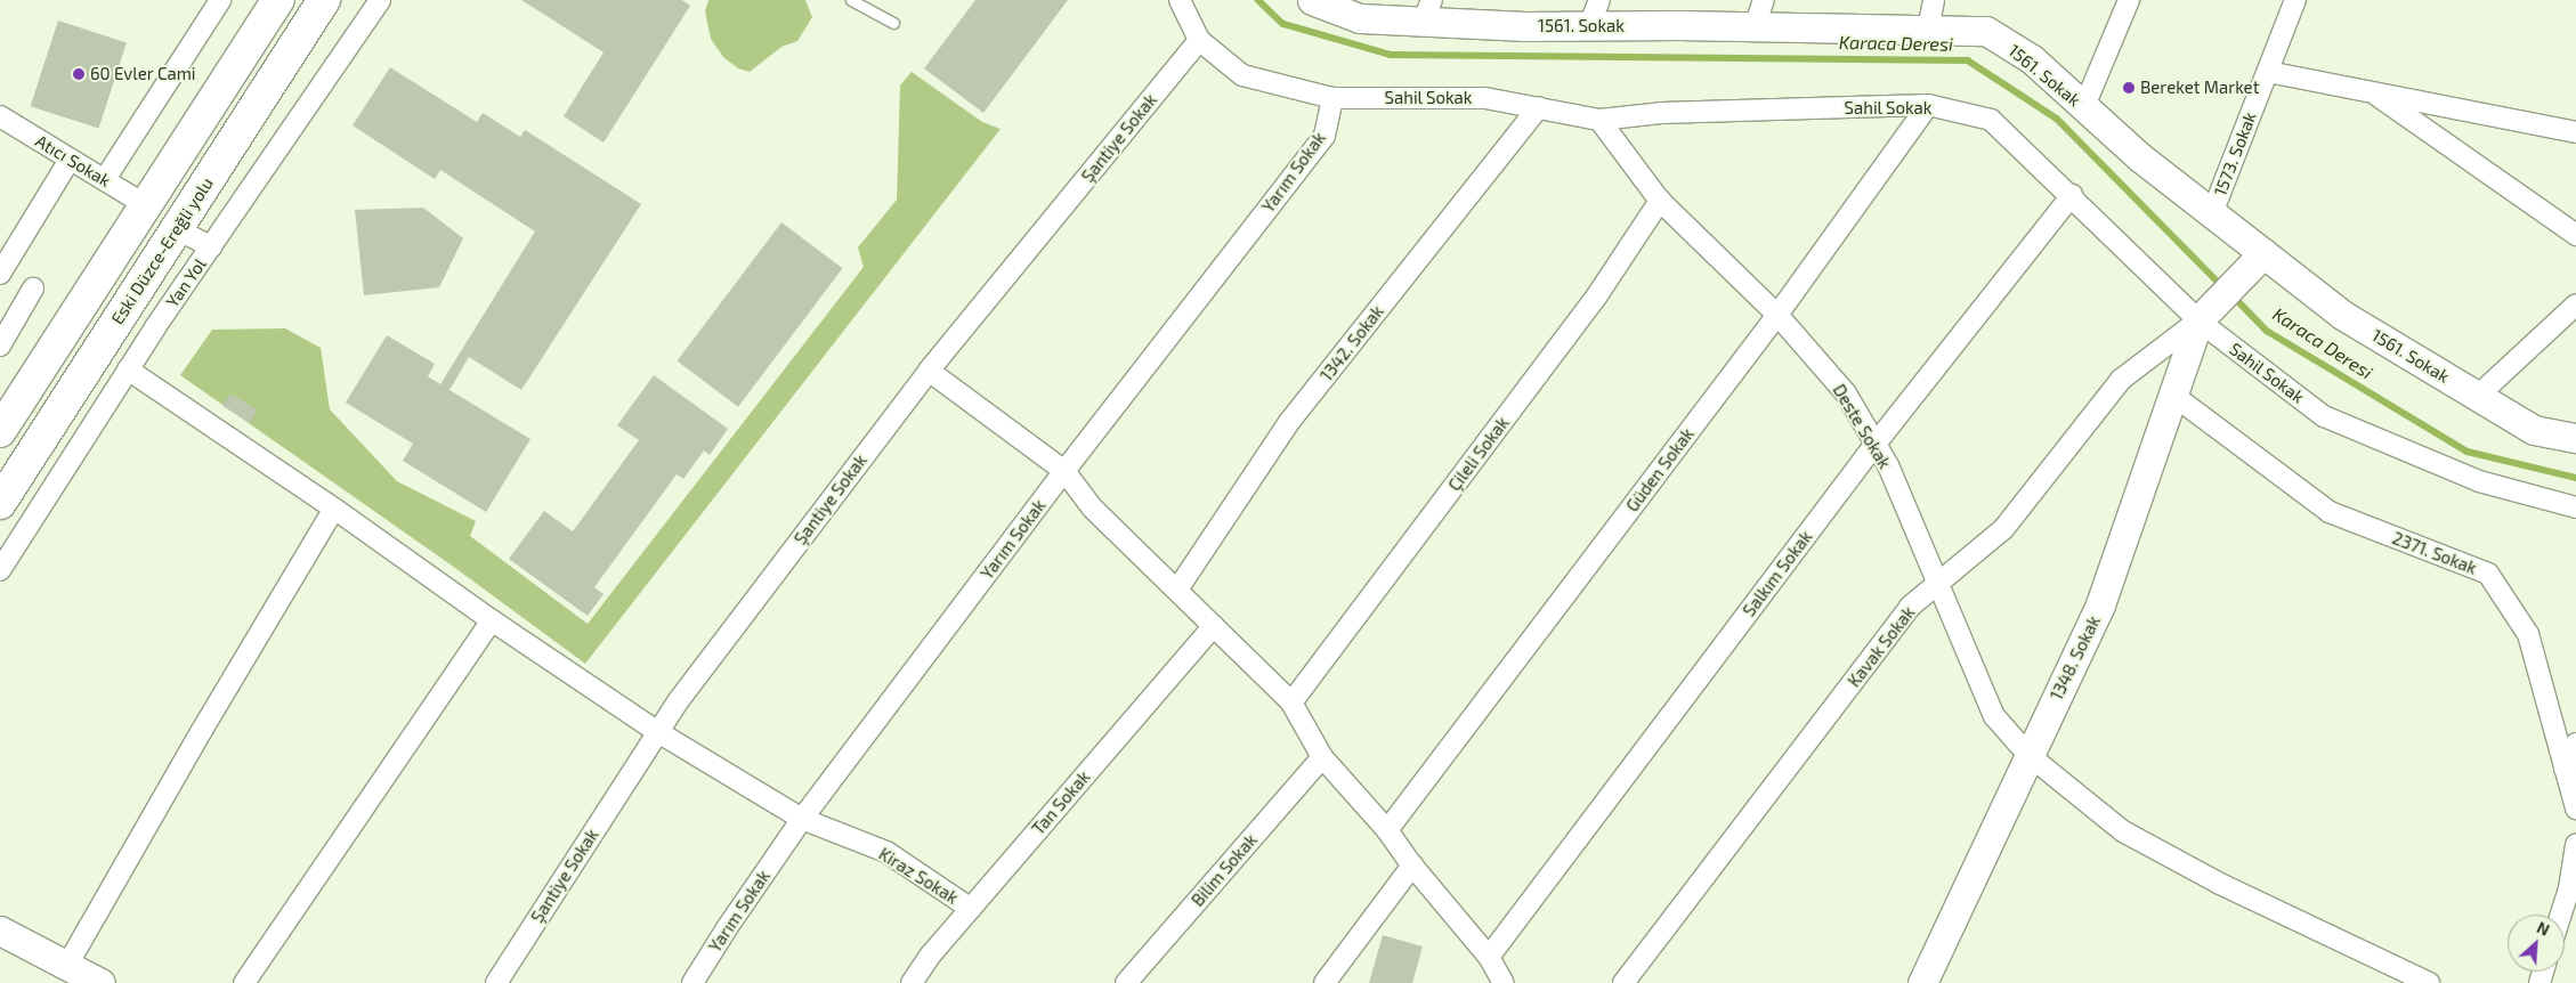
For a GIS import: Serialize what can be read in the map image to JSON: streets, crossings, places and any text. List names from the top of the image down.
{
  "streets": {
    "main road": ["Eski Düzce-Ereğli yolu"],
    "street": [
      "1561. Sokak",
      "Sahil Sokak",
      "Şantiye Sokak",
      "1573. Sokak",
      "Atıcı Sokak",
      "Yarım Sokak",
      "Yan Yol",
      "1342. Sokak",
      "Deste Sokak",
      "Çileli Sokak",
      "Güden Sokak",
      "2371. Sokak",
      "Salkım Sokak",
      "Kavak Sokak",
      "1348. Sokak",
      "Tan Sokak",
      "Bilim Sokak",
      "Kiraz Sokak"
    ]
  },
  "crossings": [
    ["1561. Sokak", "1573. Sokak"],
    ["Sahil Sokak", "Şantiye Sokak"],
    ["Sahil Sokak", "Yarım Sokak"],
    ["Sahil Sokak", "1342. Sokak"],
    ["Sahil Sokak", "Deste Sokak"],
    ["Sahil Sokak", "Güden Sokak"],
    ["Sahil Sokak", "Salkım Sokak"],
    ["Sahil Sokak", "Kavak Sokak"],
    ["Sahil Sokak", "1348. Sokak"],
    ["Şantiye Sokak", "Kiraz Sokak"],
    ["Yarım Sokak", "Kiraz Sokak"],
    ["Yan Yol", "Kiraz Sokak"],
    ["Deste Sokak", "Çileli Sokak"],
    ["Deste Sokak", "Güden Sokak"],
    ["Deste Sokak", "Salkım Sokak"],
    ["Deste Sokak", "Kavak Sokak"],
    ["Deste Sokak", "1348. Sokak"],
    ["2371. Sokak", "1348. Sokak"],
    ["Kavak Sokak", "1348. Sokak"],
    ["Tan Sokak", "Kiraz Sokak"]
  ],
  "water": ["Karaca Deresi"],
  "places": ["60 Evler Cami", "Bereket Market"],
  "north": "top right"
}
